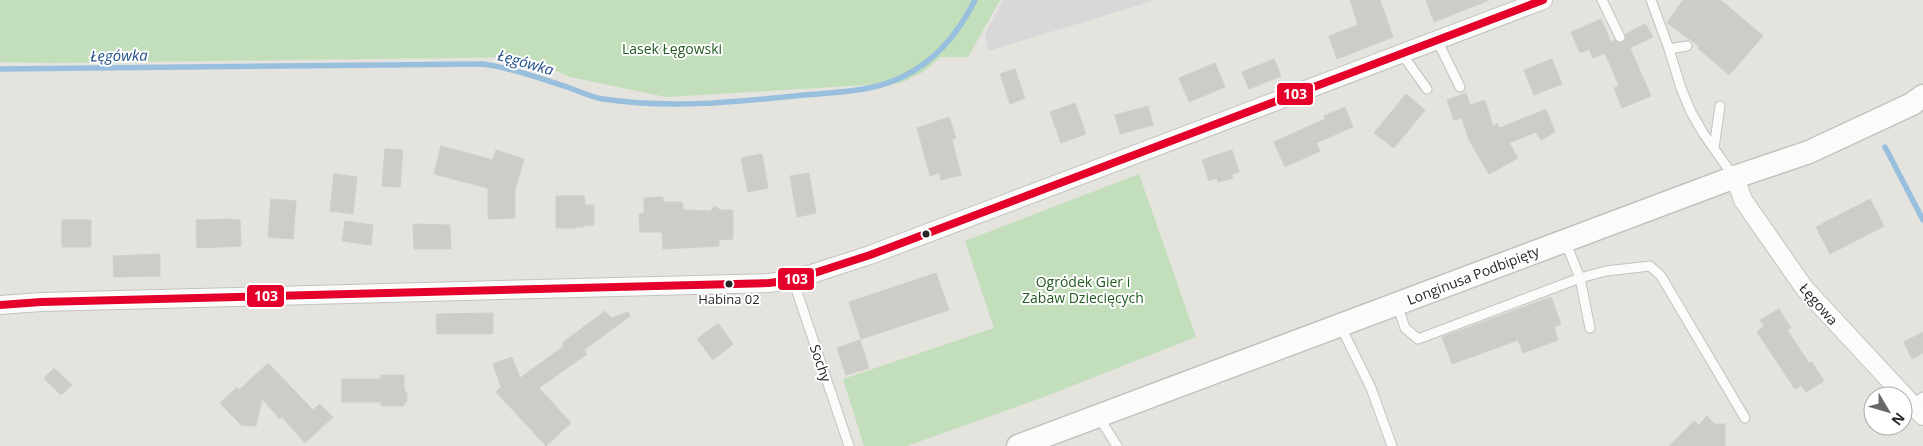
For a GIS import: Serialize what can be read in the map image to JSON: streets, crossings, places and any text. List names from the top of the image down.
{
  "streets": {
    "street": ["Longinusa Podbipięty", "Łęgowa"],
    "lane": ["Sochy"]
  },
  "crossings": [
    ["Longinusa Podbipięty", "Łęgowa"]
  ],
  "water": ["Łęgówka"],
  "parks": ["Lasek Łęgowski", "Ogródek Gier i Zabaw Dziecięcych"],
  "places": ["Habina 02"],
  "lines": ["transit line 103"],
  "north": "bottom right"
}
